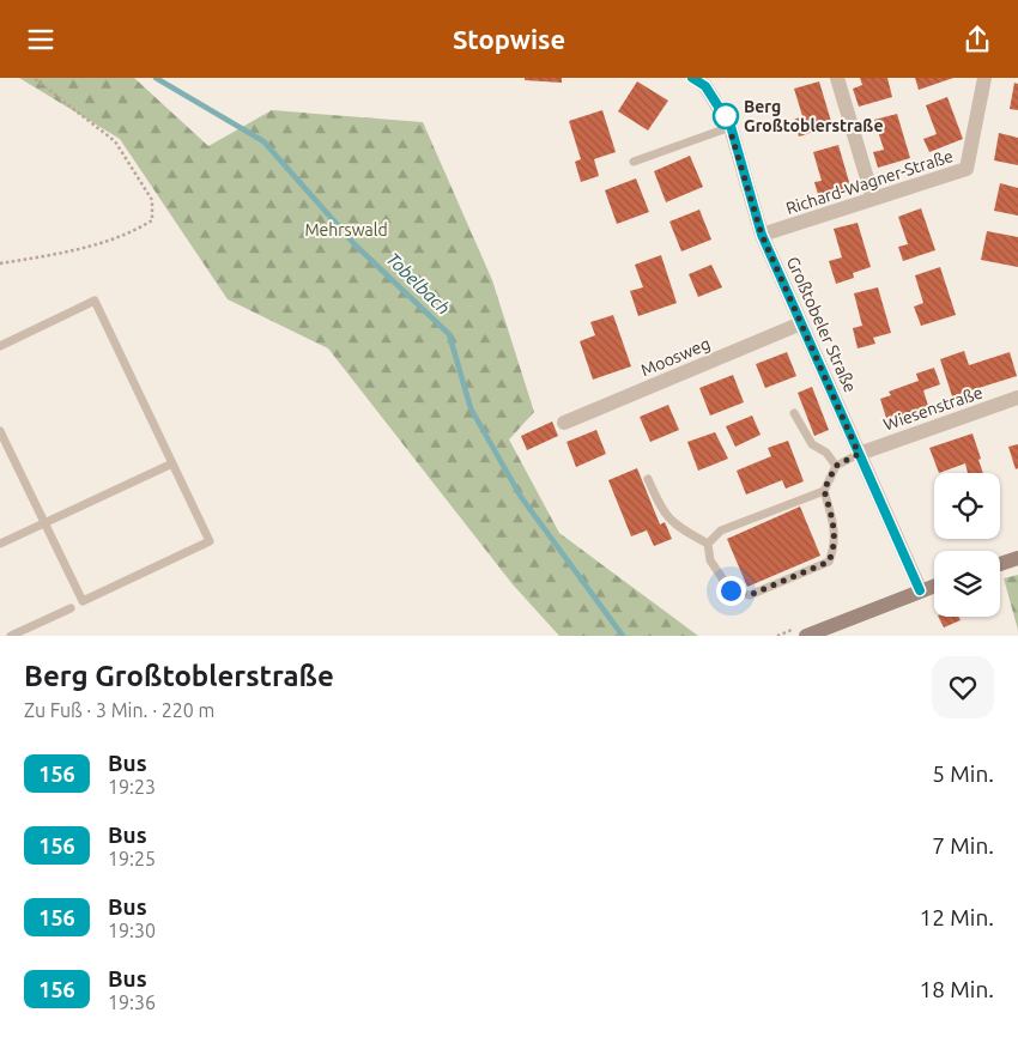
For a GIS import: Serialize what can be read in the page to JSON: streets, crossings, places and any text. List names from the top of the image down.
{
  "streets": {
    "street": [
      "Richard-Wagner-Straße",
      "Großtobeler Straße",
      "Moosweg",
      "Wiesenstraße"
    ]
  },
  "crossings": [
    ["Richard-Wagner-Straße", "Großtobeler Straße"],
    ["Großtobeler Straße", "Moosweg"],
    ["Großtobeler Straße", "Wiesenstraße"]
  ],
  "water": ["Tobelbach"],
  "parks": ["Mehrswald"],
  "places": ["Berg Großtoblerstraße"],
  "lines": ["bus line 156"],
  "page": {
    "header": "Stopwise",
    "heading": ["Berg Großtoblerstraße", "Zu Fuß · 3 Min. · 220 m"],
    "list": [
      {
        "mark": "156",
        "name": "Bus",
        "note": "19:23",
        "value": "5 Min."
      },
      {
        "mark": "156",
        "name": "Bus",
        "note": "19:25",
        "value": "7 Min."
      },
      {
        "mark": "156",
        "name": "Bus",
        "note": "19:30",
        "value": "12 Min."
      },
      {
        "mark": "156",
        "name": "Bus",
        "note": "19:36",
        "value": "18 Min."
      }
    ]
  }
}
